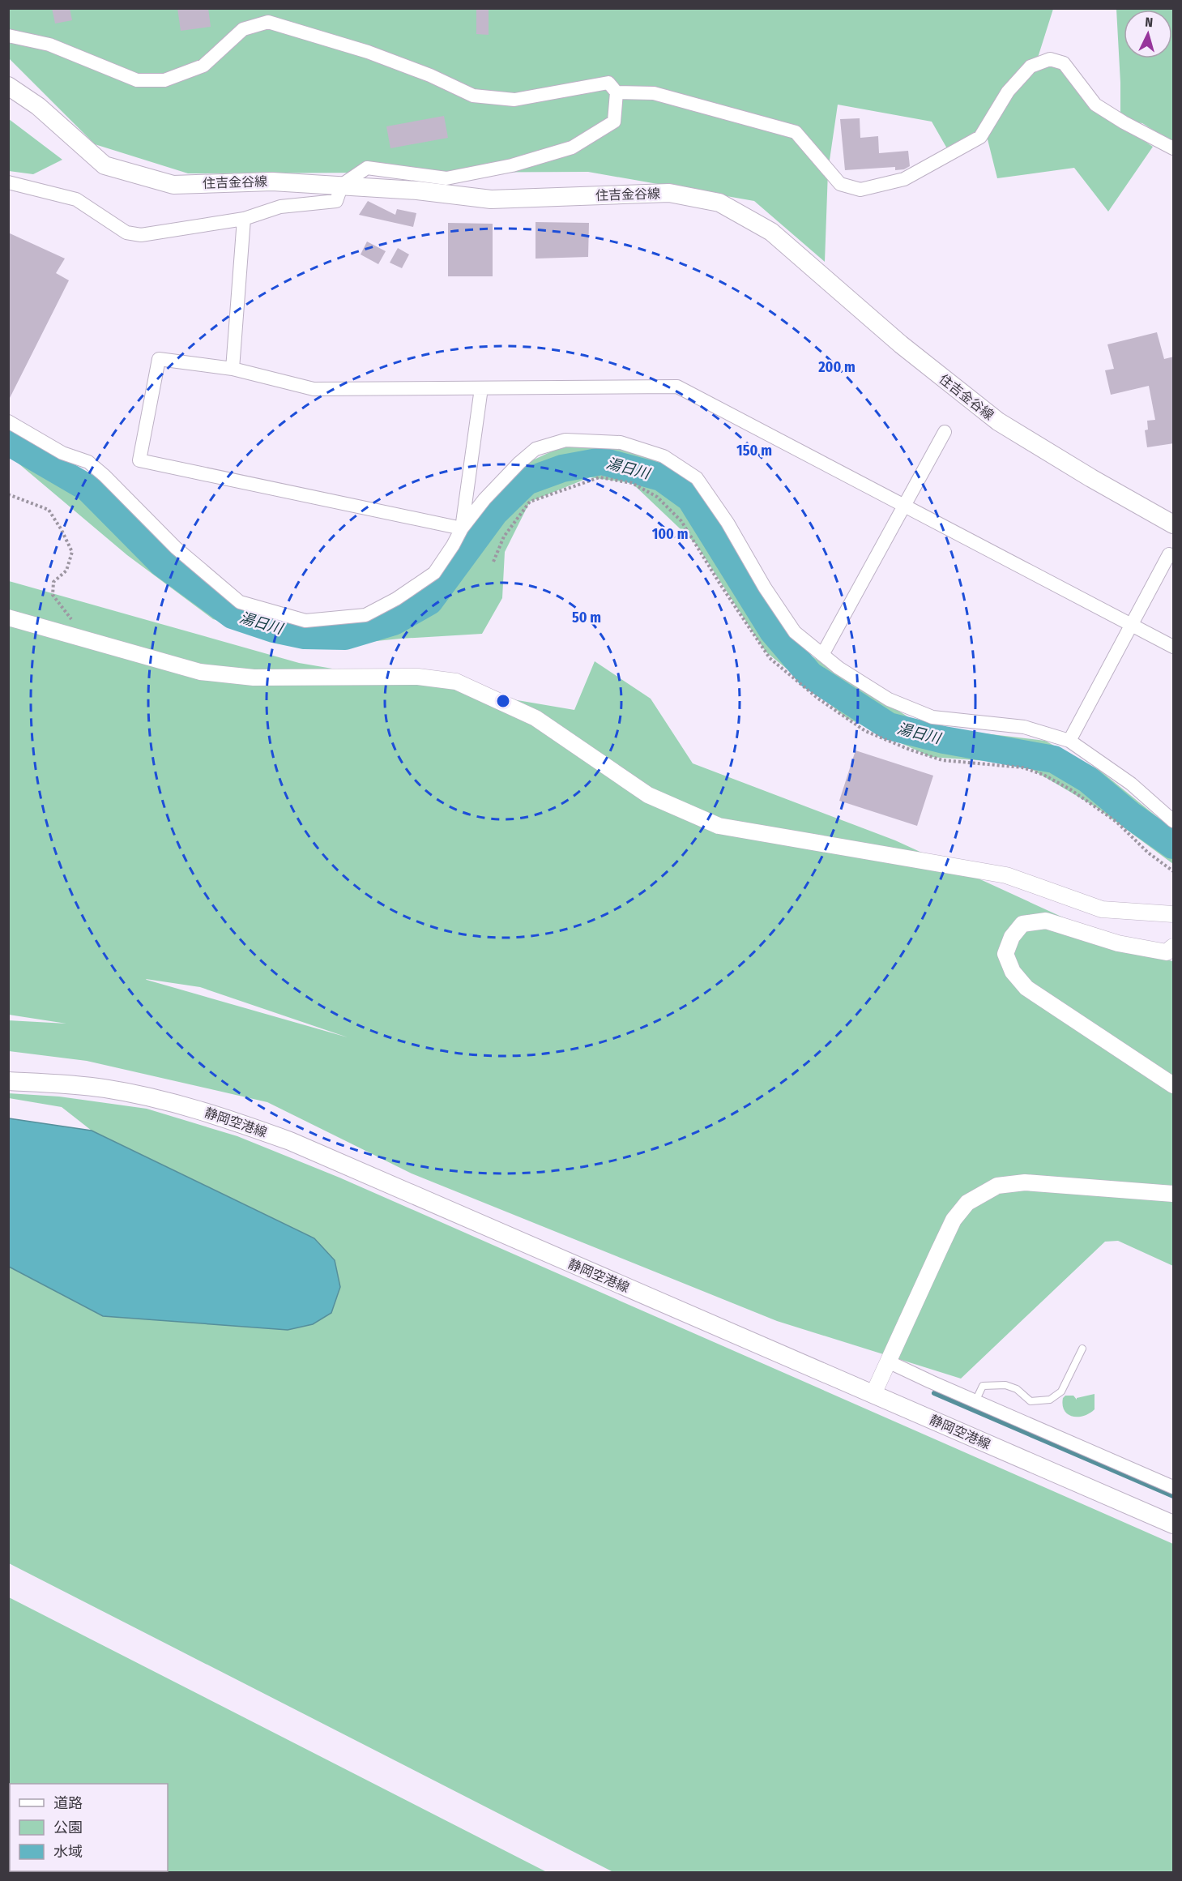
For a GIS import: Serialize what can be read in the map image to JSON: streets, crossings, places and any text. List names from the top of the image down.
{
  "streets": {
    "main road": ["住吉金谷線", "静岡空港線"]
  },
  "water": ["湯日川"],
  "legend": ["道路", "公園", "水域"],
  "north": "top",
  "rings": [
    "200 m",
    "150 m",
    "100 m",
    "50 m"
  ]
}
